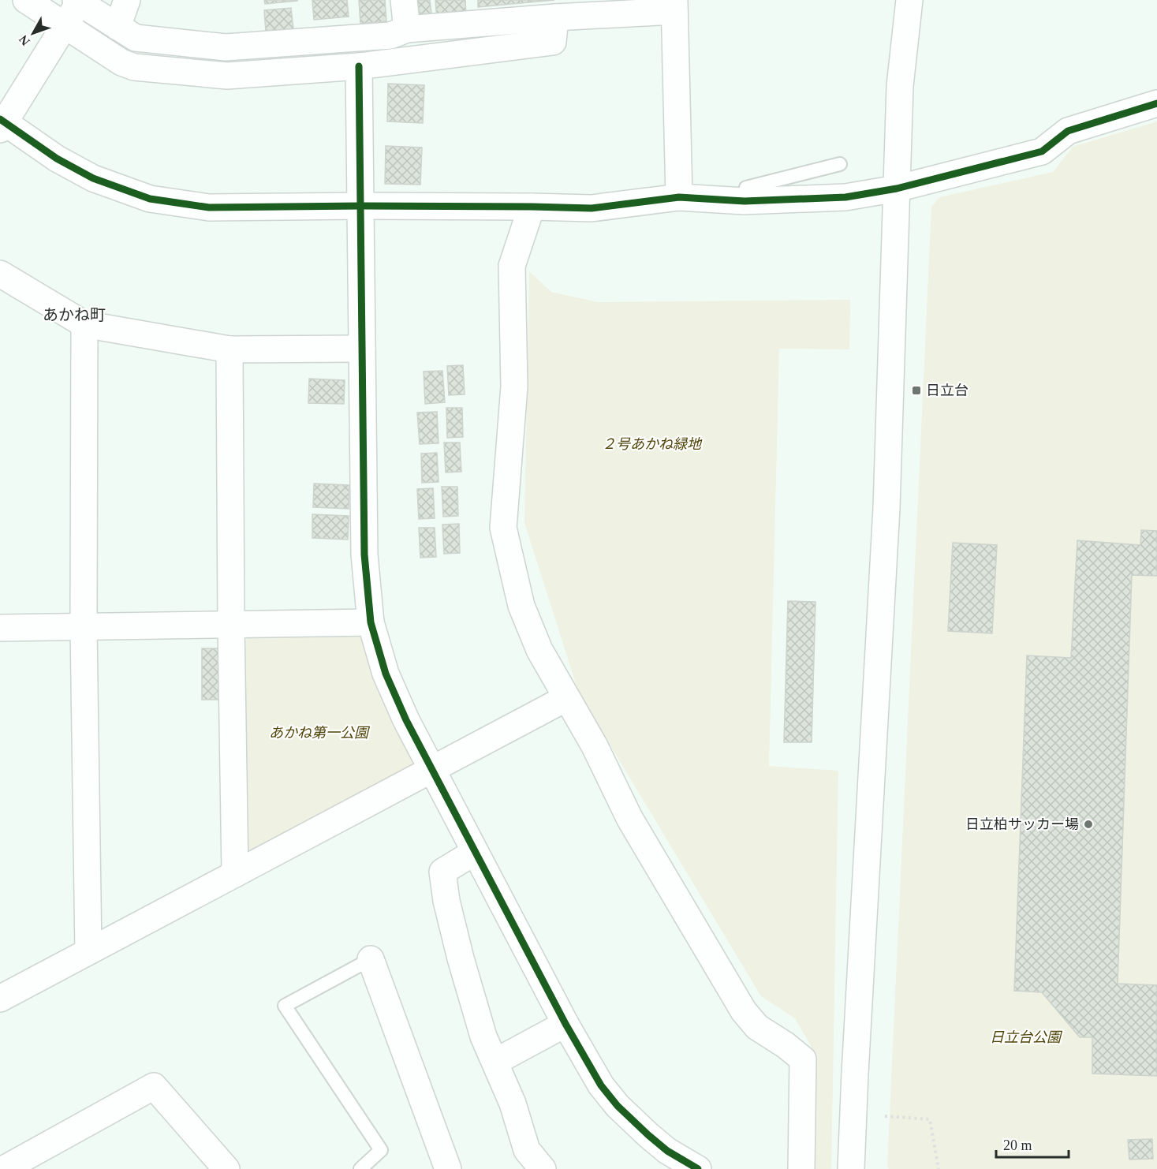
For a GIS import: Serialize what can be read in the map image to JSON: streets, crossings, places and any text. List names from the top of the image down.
{
  "districts": ["あかね町"],
  "parks": ["２号あかね緑地", "あかね第一公園", "日立台公園"],
  "places": {
    "transit": ["日立台"],
    "other": ["日立柏サッカー場"]
  },
  "scale_bar": "20 m",
  "north": "bottom left"
}
